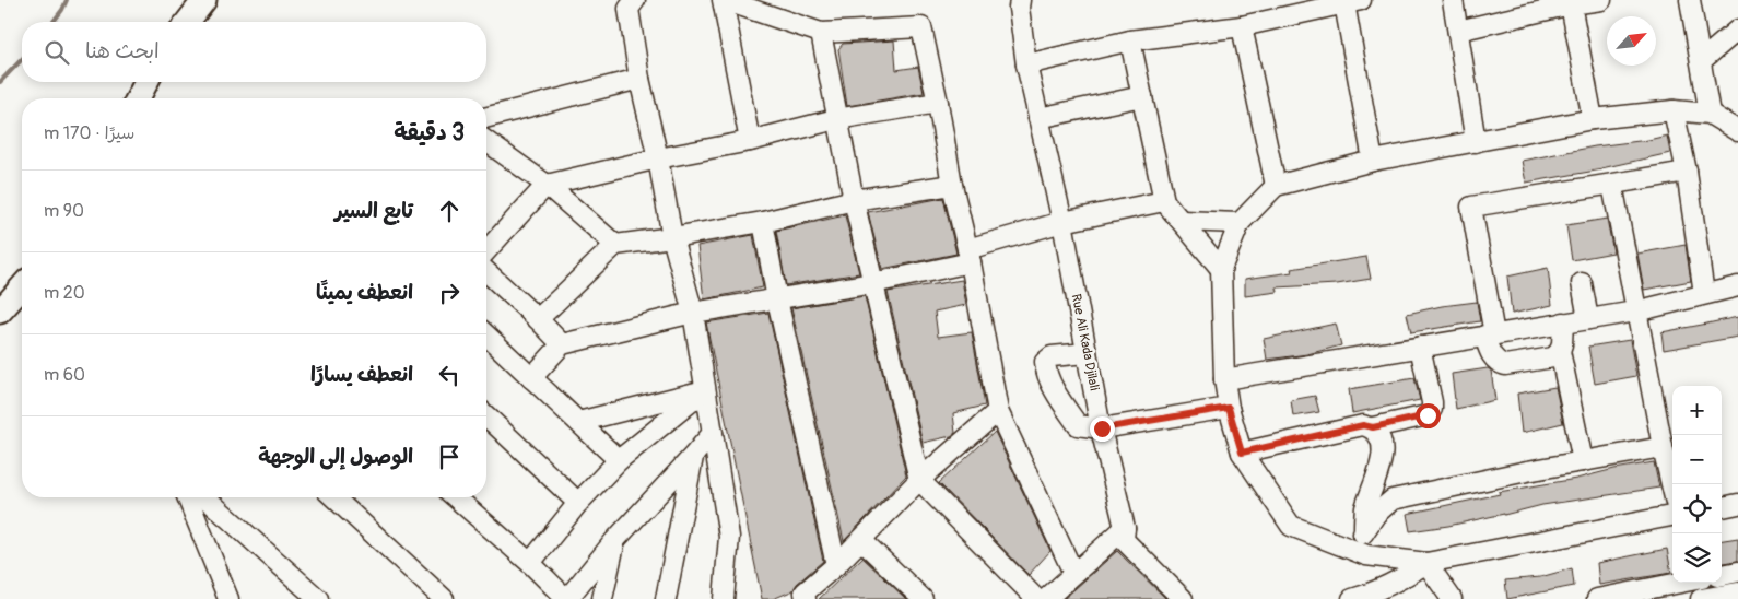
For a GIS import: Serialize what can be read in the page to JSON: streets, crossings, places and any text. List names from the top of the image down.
{
  "streets": {
    "street": ["Rue Ali Kada Djilali"]
  },
  "north": "top right",
  "page": {
    "search": "ابحث هنا",
    "heading": ["3 دقيقة", "سيرًا · 170 m"],
    "list": [
      ["تابع السير", "90 m"],
      ["انعطف يمينًا", "20 m"],
      ["انعطف يسارًا", "60 m"],
      "الوصول إلى الوجهة"
    ],
    "map_buttons": ["+", "−"]
  }
}
